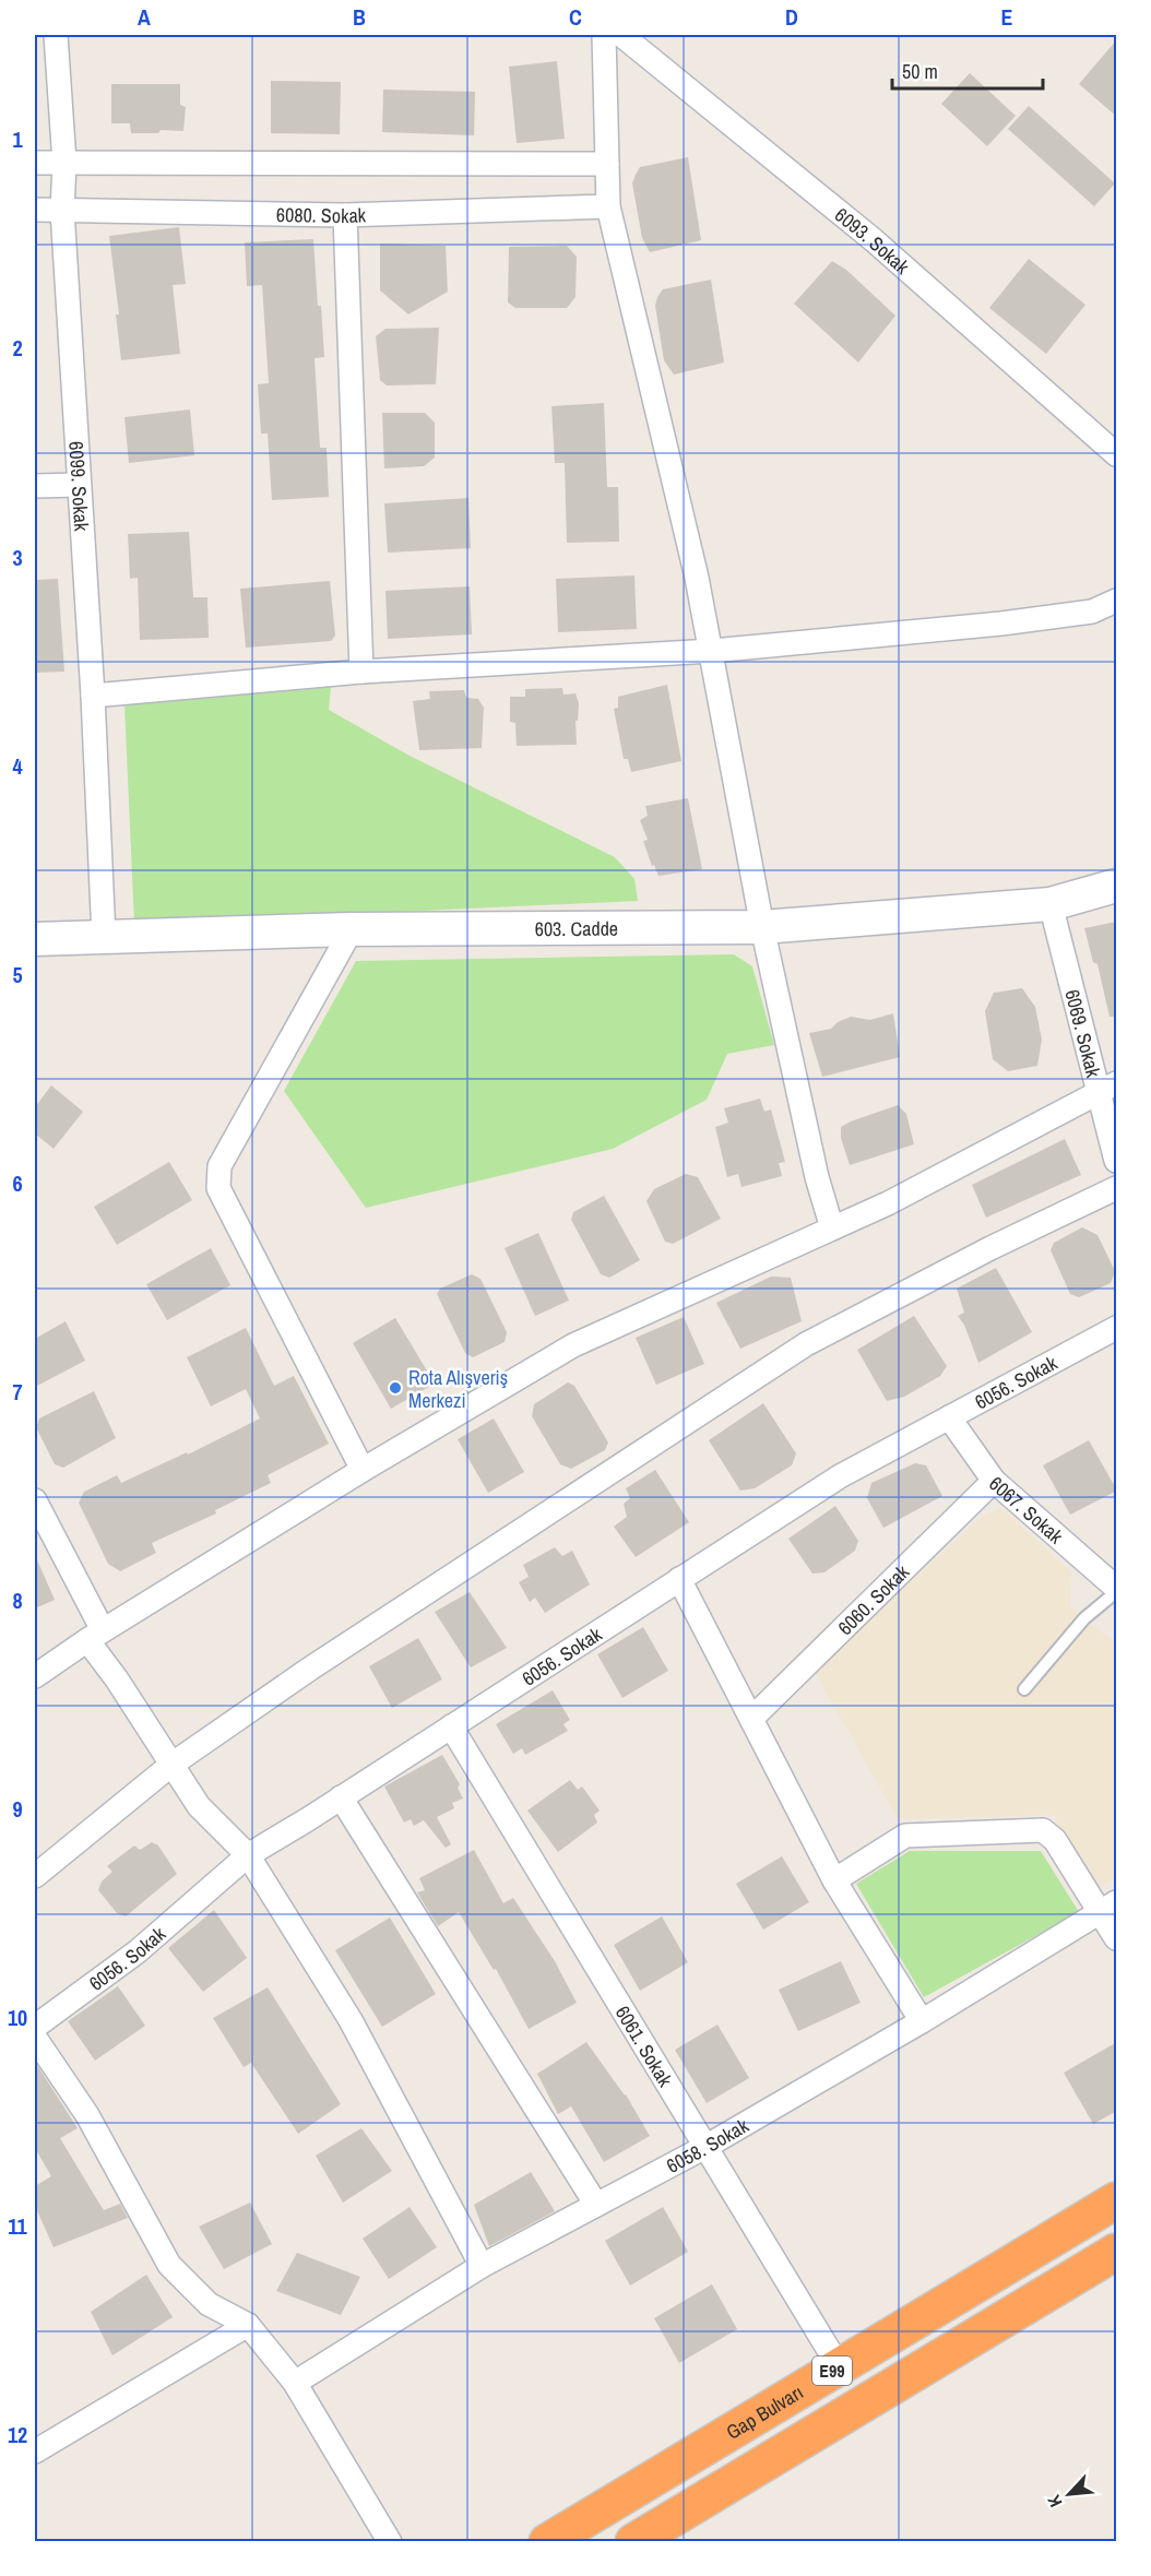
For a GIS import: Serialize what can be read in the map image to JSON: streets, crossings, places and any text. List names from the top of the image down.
{
  "streets": {
    "highway": ["E99", "Gap Bulvarı"],
    "street": [
      "6080. Sokak",
      "6093. Sokak",
      "6099. Sokak",
      "603. Cadde",
      "6069. Sokak",
      "6056. Sokak",
      "6067. Sokak",
      "6060. Sokak",
      "6061. Sokak",
      "6058. Sokak"
    ]
  },
  "crossings": [
    ["6080. Sokak", "6099. Sokak"],
    ["6099. Sokak", "603. Cadde"],
    ["603. Cadde", "6069. Sokak"],
    ["6056. Sokak", "6067. Sokak"],
    ["6056. Sokak", "6061. Sokak"],
    ["6067. Sokak", "6060. Sokak"],
    ["6061. Sokak", "6058. Sokak"],
    ["6061. Sokak", "Gap Bulvarı"]
  ],
  "places": ["Rota Alışveriş Merkezi"],
  "scale_bar": "50 m",
  "north": "bottom left",
  "grid": {
    "columns": [
      "A",
      "B",
      "C",
      "D",
      "E"
    ],
    "rows": [
      "1",
      "2",
      "3",
      "4",
      "5",
      "6",
      "7",
      "8",
      "9",
      "10",
      "11",
      "12"
    ]
  }
}
